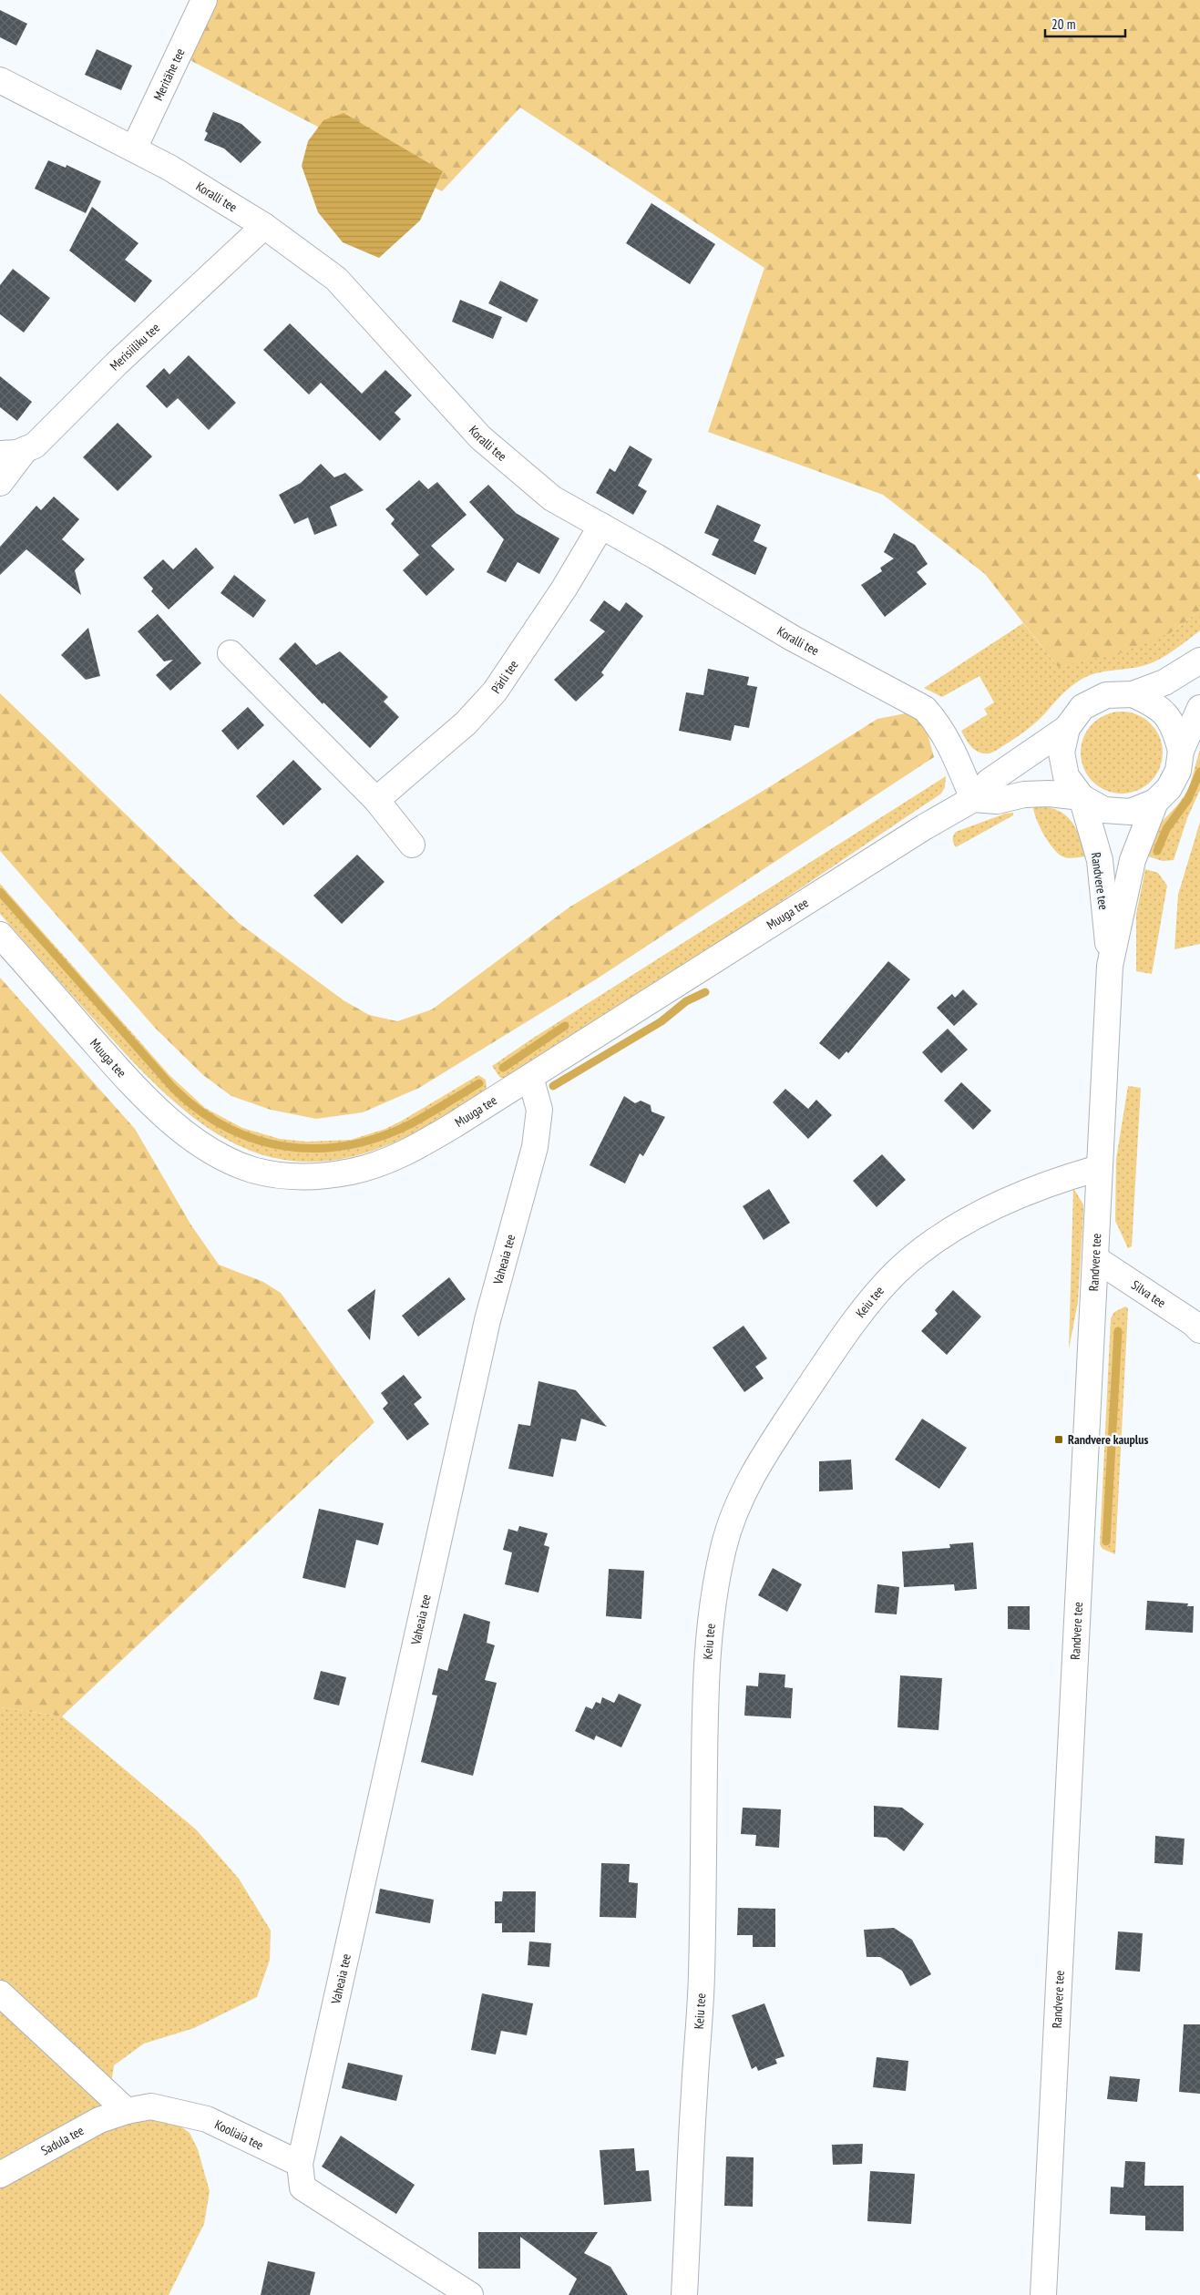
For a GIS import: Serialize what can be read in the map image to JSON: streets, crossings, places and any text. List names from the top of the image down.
{
  "streets": {
    "street": [
      "Meritähe tee",
      "Koralli tee",
      "Merisiiliku tee",
      "Pärli tee",
      "Randvere tee",
      "Muuga tee",
      "Vaheaia tee",
      "Silva tee",
      "Keiu tee",
      "Kooliaia tee",
      "Sadula tee"
    ]
  },
  "crossings": [
    ["Meritähe tee", "Koralli tee"],
    ["Koralli tee", "Merisiiliku tee"],
    ["Koralli tee", "Pärli tee"],
    ["Koralli tee", "Muuga tee"],
    ["Randvere tee", "Muuga tee"],
    ["Randvere tee", "Silva tee"],
    ["Randvere tee", "Keiu tee"],
    ["Muuga tee", "Vaheaia tee"],
    ["Vaheaia tee", "Kooliaia tee"],
    ["Kooliaia tee", "Sadula tee"]
  ],
  "places": {
    "transit": ["Randvere kauplus"]
  },
  "scale_bar": "20 m"
}
